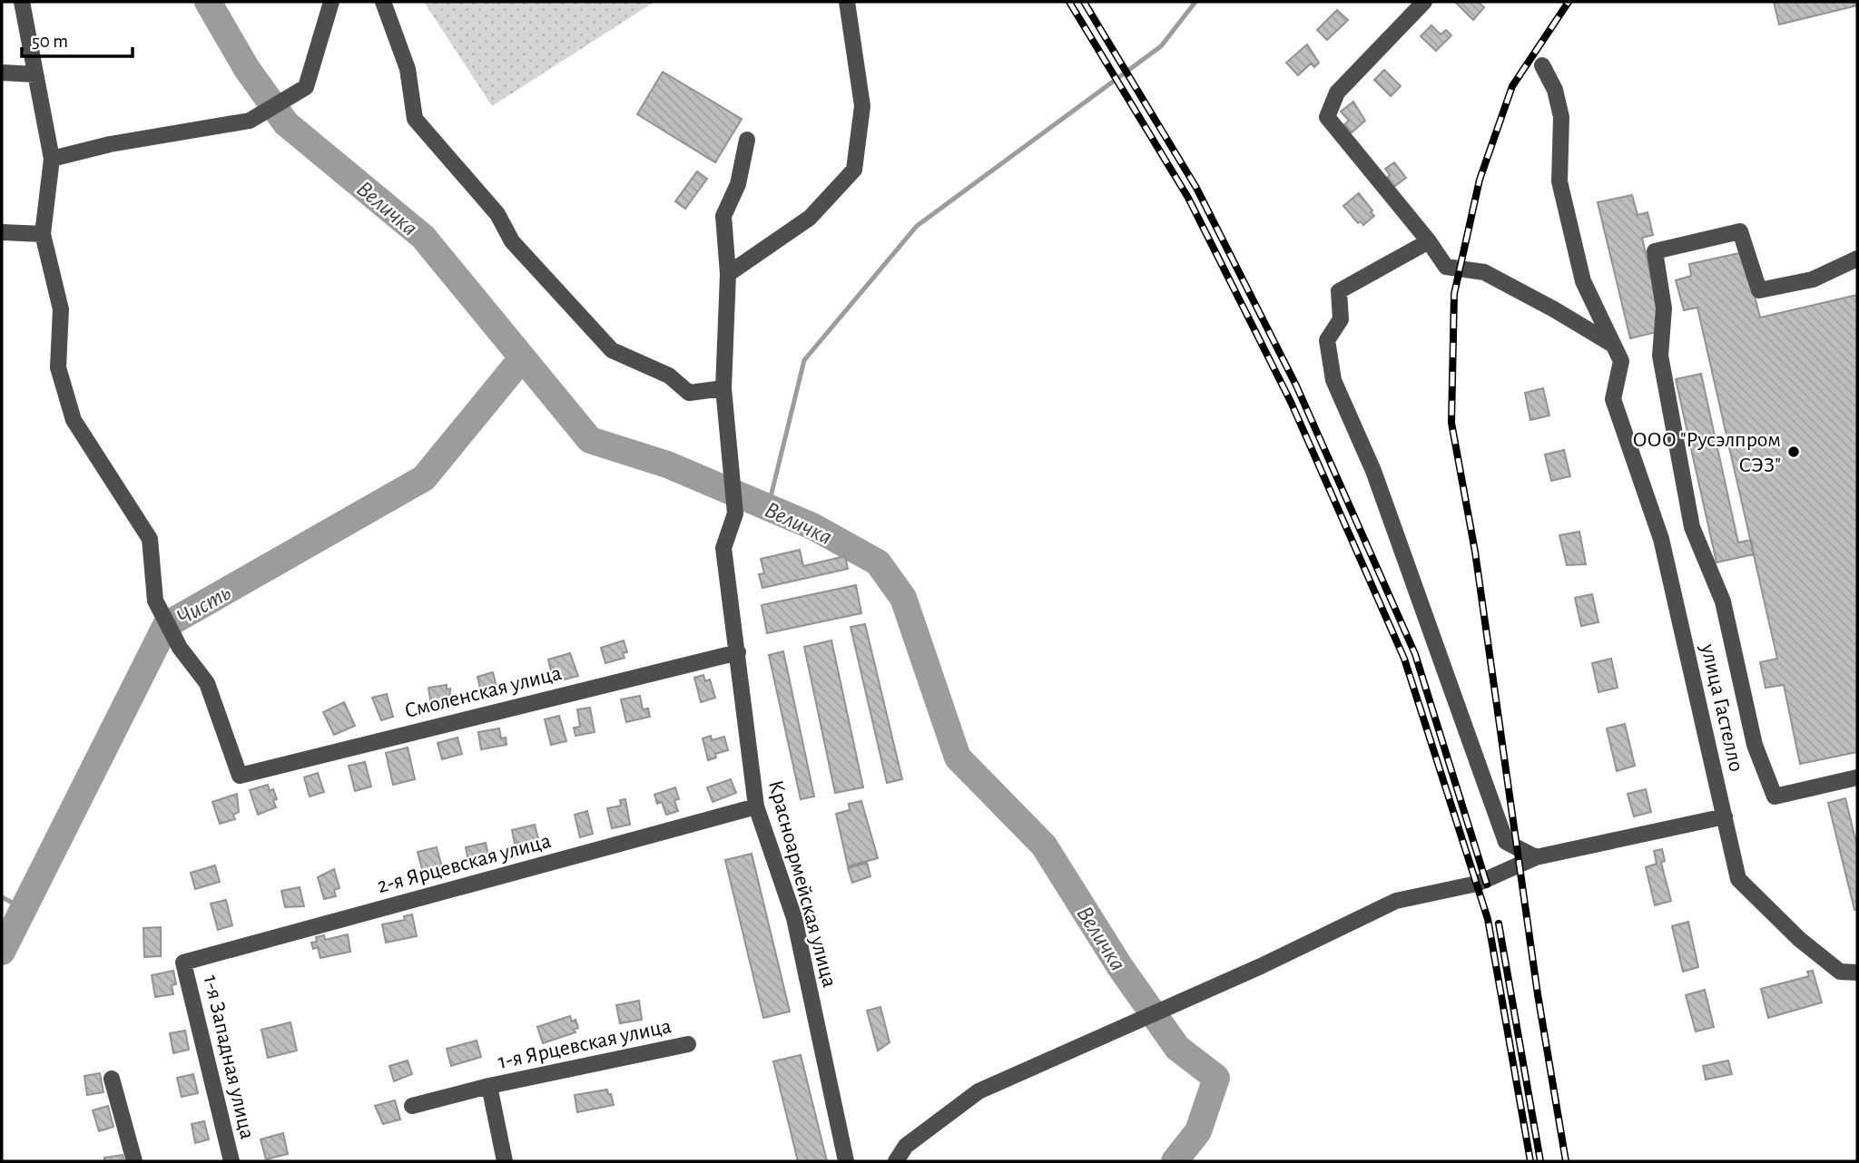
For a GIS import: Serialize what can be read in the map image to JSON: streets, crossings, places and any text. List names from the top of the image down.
{
  "streets": {
    "street": [
      "Смоленская улица",
      "улица Гастелло",
      "2-я Ярцевская улица",
      "Красноармейская улица",
      "1-я Ярцевская улица",
      "1-я Западная улица"
    ]
  },
  "crossings": [
    ["Смоленская улица", "Красноармейская улица"],
    ["2-я Ярцевская улица", "Красноармейская улица"],
    ["2-я Ярцевская улица", "1-я Западная улица"]
  ],
  "water": ["Величка", "Чисть"],
  "places": ["ООО \"Русэлпром СЭЗ\""],
  "scale_bar": "50 m"
}
